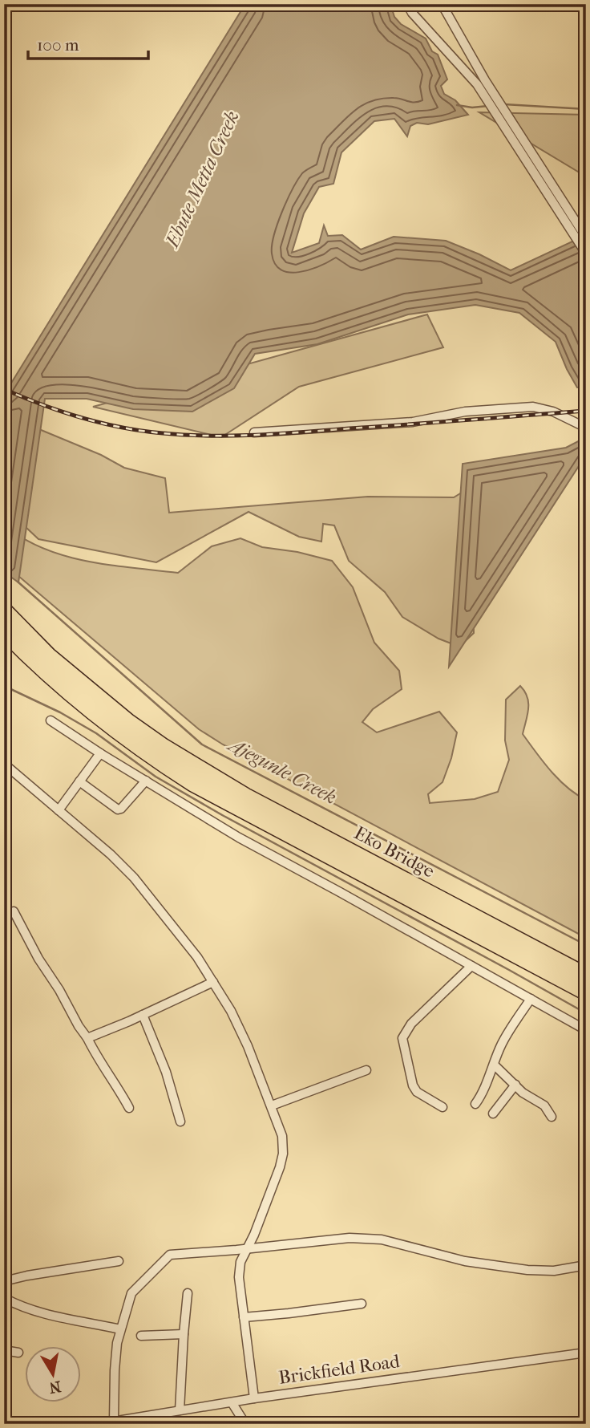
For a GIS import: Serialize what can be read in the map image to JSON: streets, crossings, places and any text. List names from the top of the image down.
{
  "streets": {
    "highway": ["Eko Bridge"],
    "street": ["Brickfield Road"]
  },
  "water": ["Ebute Metta Creek", "Ajegunle Creek"],
  "scale_bar": "100 m",
  "north": "bottom"
}
